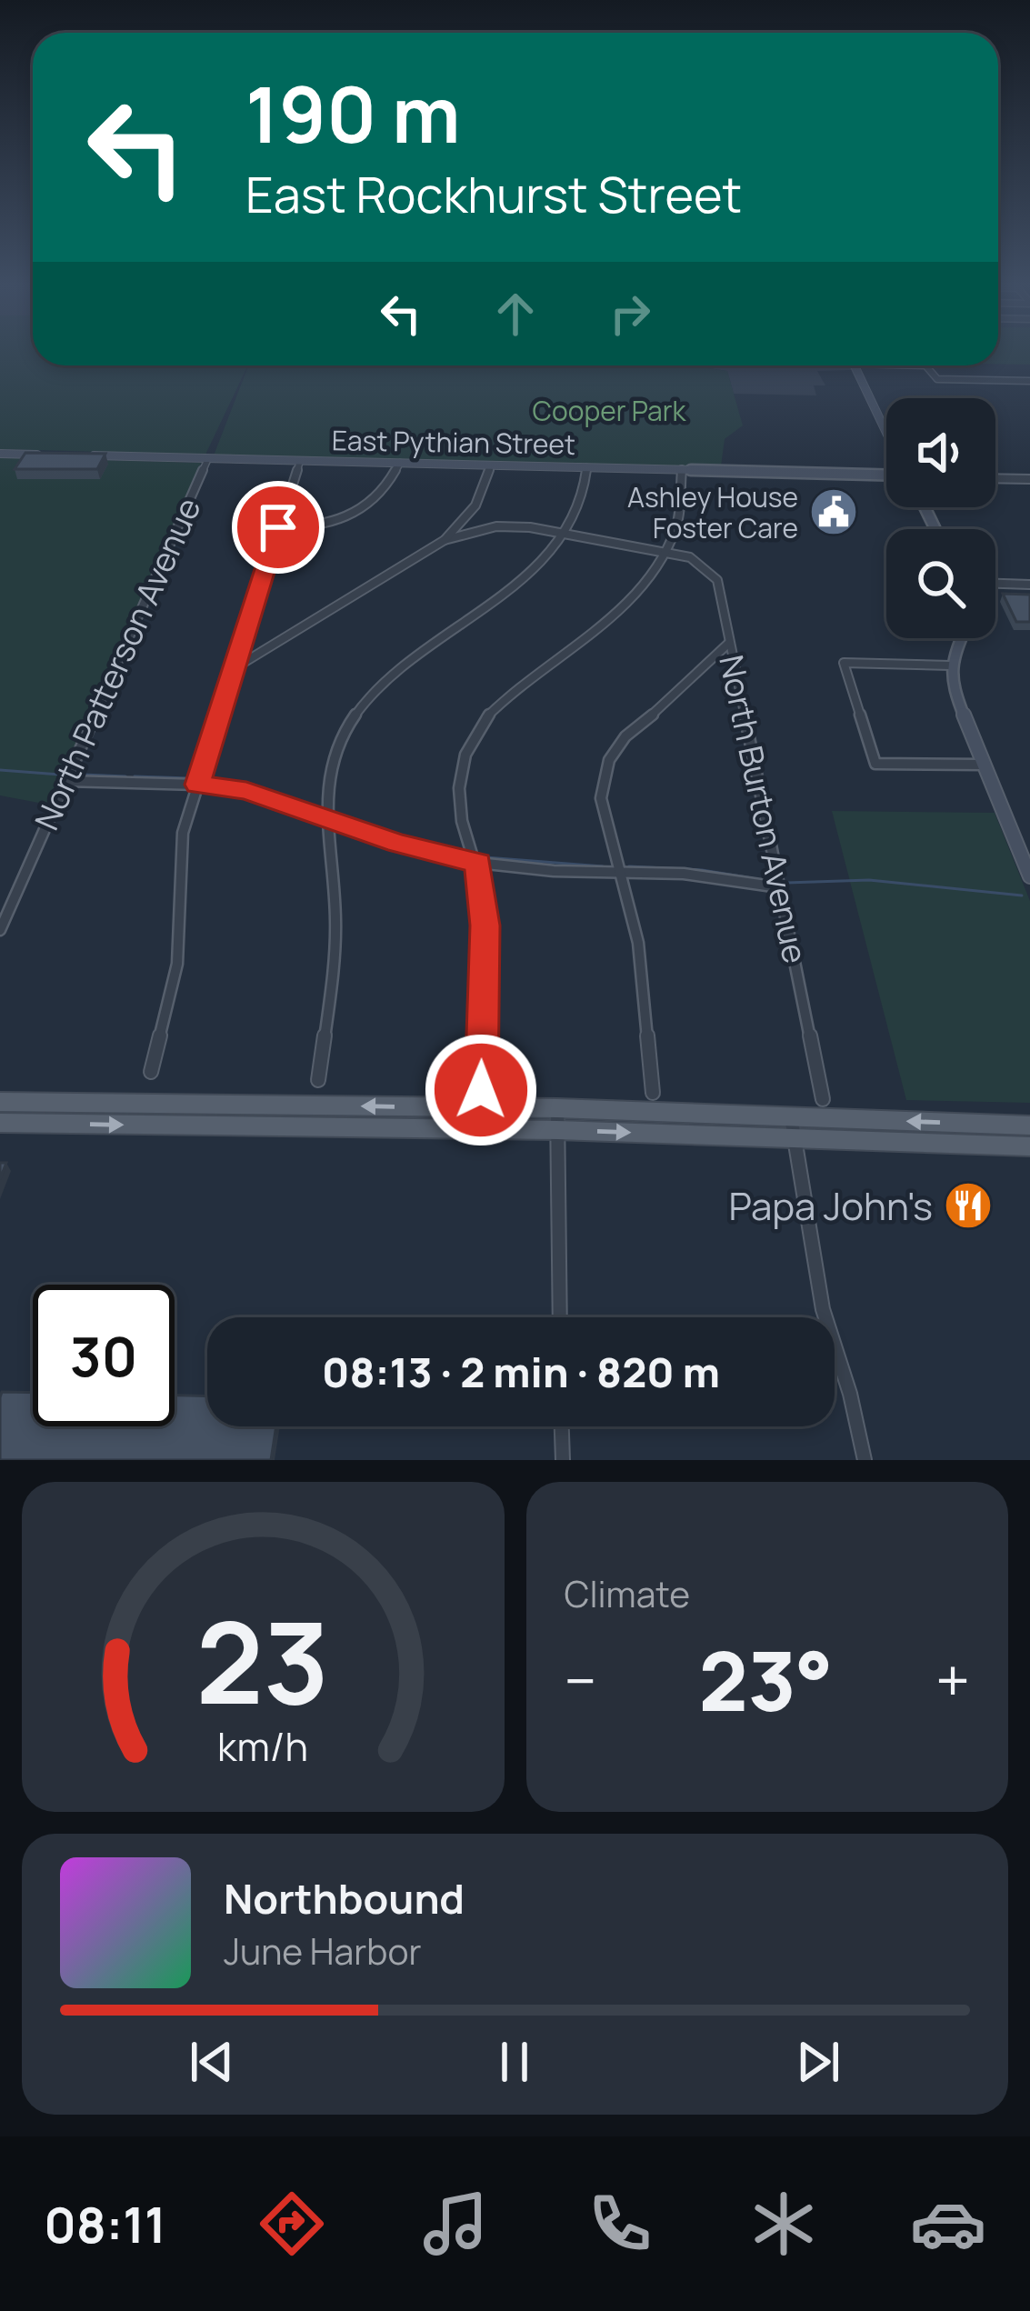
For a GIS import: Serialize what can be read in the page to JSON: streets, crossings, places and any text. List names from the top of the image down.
{
  "streets": {
    "street": ["East Pythian Street", "North Patterson Avenue", "North Burton Avenue"]
  },
  "crossings": [
    ["East Pythian Street", "North Patterson Avenue"]
  ],
  "parks": ["Cooper Park"],
  "places": {
    "public building": ["Ashley House Foster Care"],
    "restaurant": ["Papa John's"]
  },
  "page": {
    "turn": ["190 m", "East Rockhurst Street"],
    "limit": "30",
    "trip": "08:13 · 2 min · 820 m",
    "tile": "Climate",
    "heat": ["−", "23°", "+"],
    "song": ["Northbound", "June Harbor"],
    "tabs": "08:11",
    "gauge": ["23", "km/h"]
  }
}
